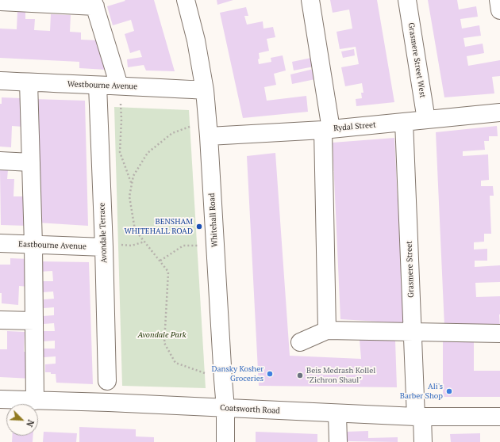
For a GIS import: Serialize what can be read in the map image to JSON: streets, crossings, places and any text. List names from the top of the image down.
{
  "streets": {
    "street": [
      "Grasmere Street West",
      "Westbourne Avenue",
      "Rydal Street",
      "Whitehall Road",
      "Avondale Terrace",
      "Eastbourne Avenue",
      "Grasmere Street",
      "Coatsworth Road"
    ]
  },
  "crossings": [
    ["Grasmere Street West", "Rydal Street"],
    ["Westbourne Avenue", "Whitehall Road"],
    ["Westbourne Avenue", "Avondale Terrace"],
    ["Rydal Street", "Whitehall Road"],
    ["Rydal Street", "Grasmere Street"],
    ["Whitehall Road", "Coatsworth Road"],
    ["Avondale Terrace", "Eastbourne Avenue"],
    ["Grasmere Street", "Coatsworth Road"]
  ],
  "parks": ["Avondale Park"],
  "places": [
    "BENSHAM WHITEHALL ROAD",
    "Dansky Kosher Groceries",
    "Beis Medrash Kollel \"Zichron Shaul\"",
    "Ali's Barber Shop"
  ],
  "north": "bottom right"
}
